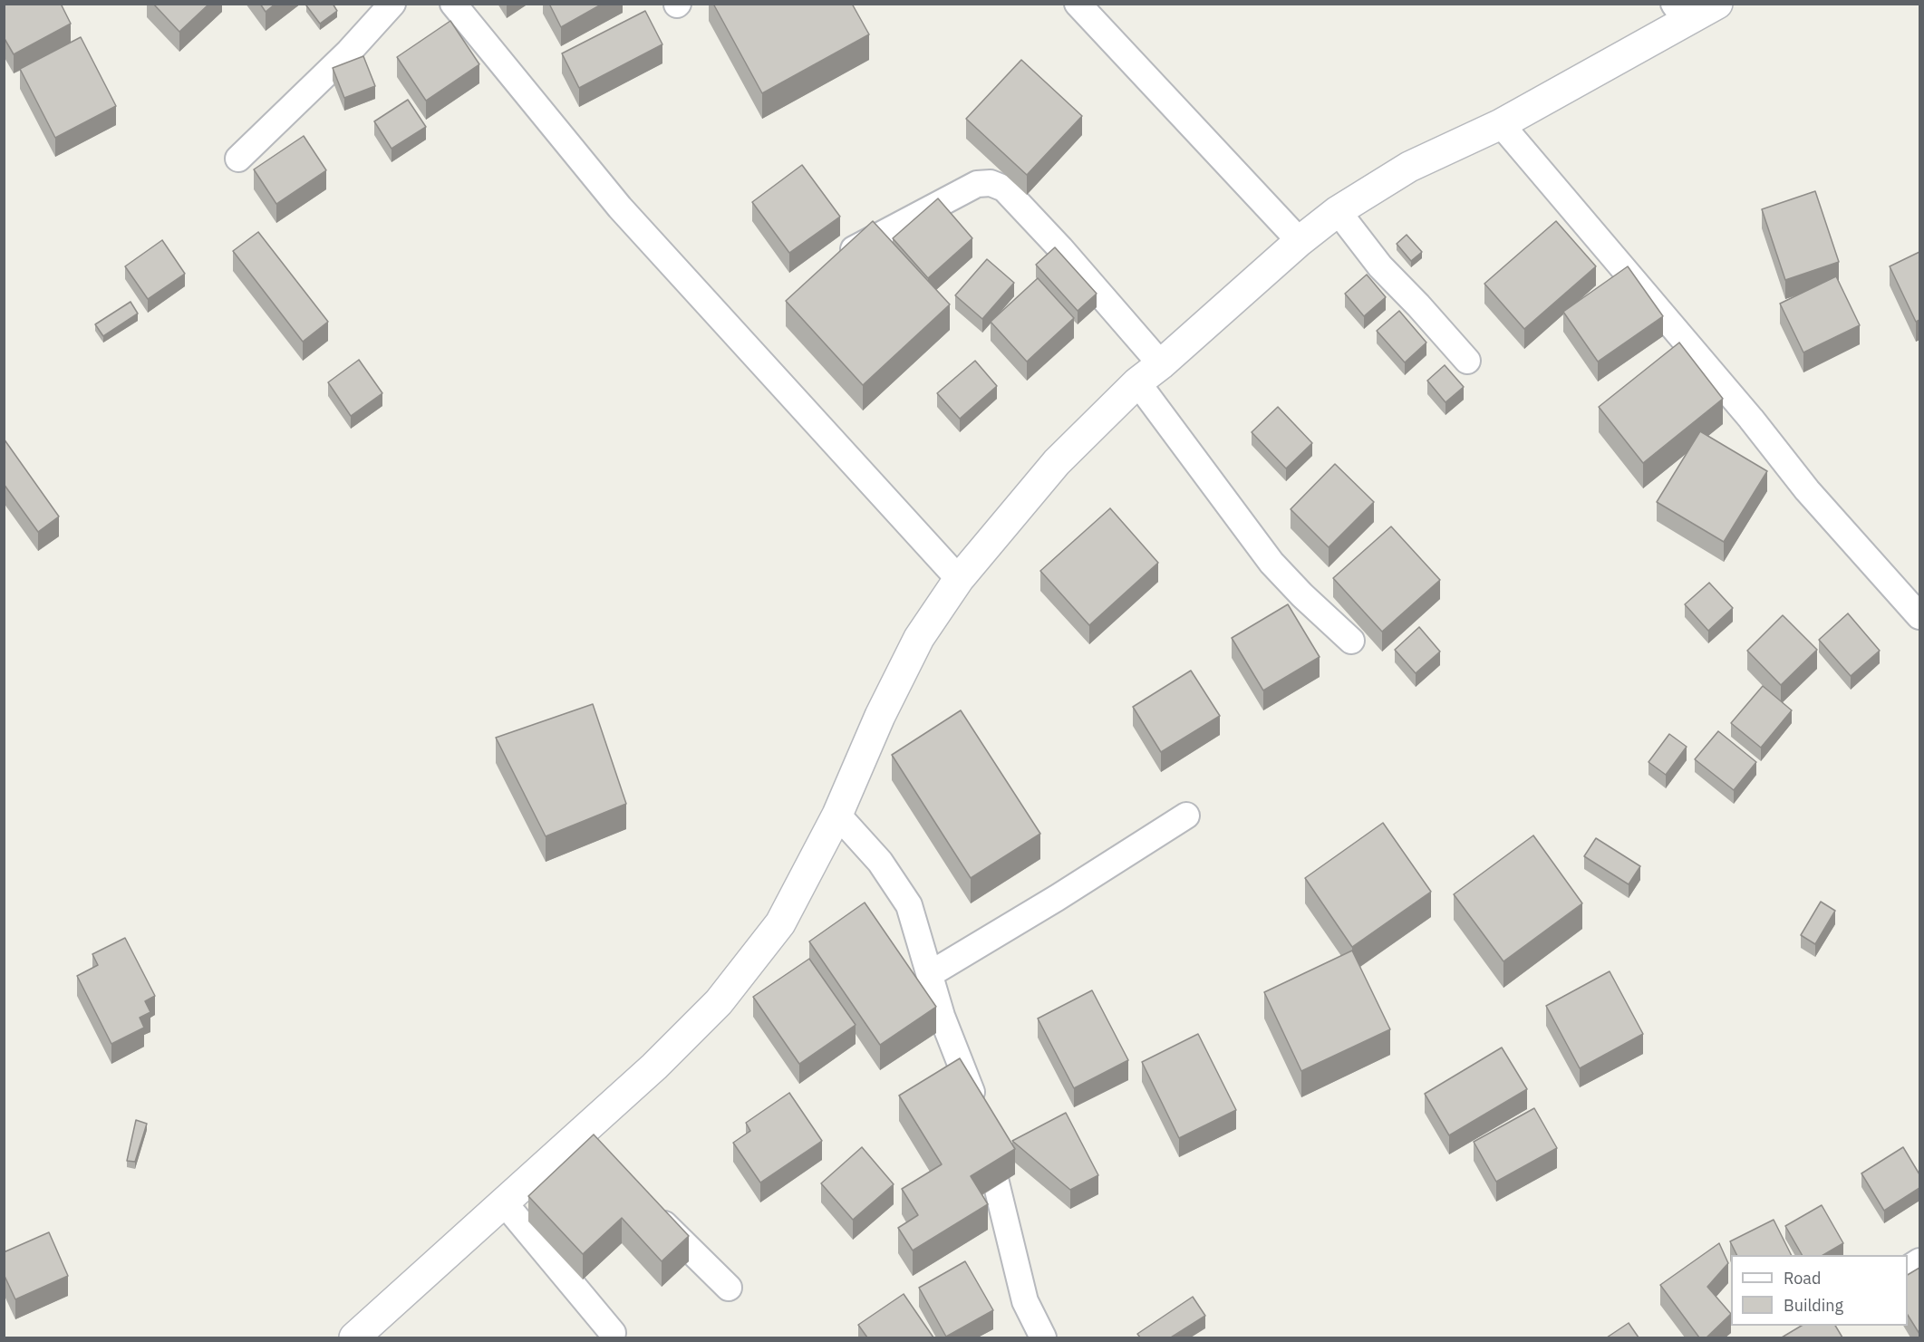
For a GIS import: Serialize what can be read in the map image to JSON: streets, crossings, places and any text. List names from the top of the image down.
{
  "legend": ["Road", "Building"]
}
